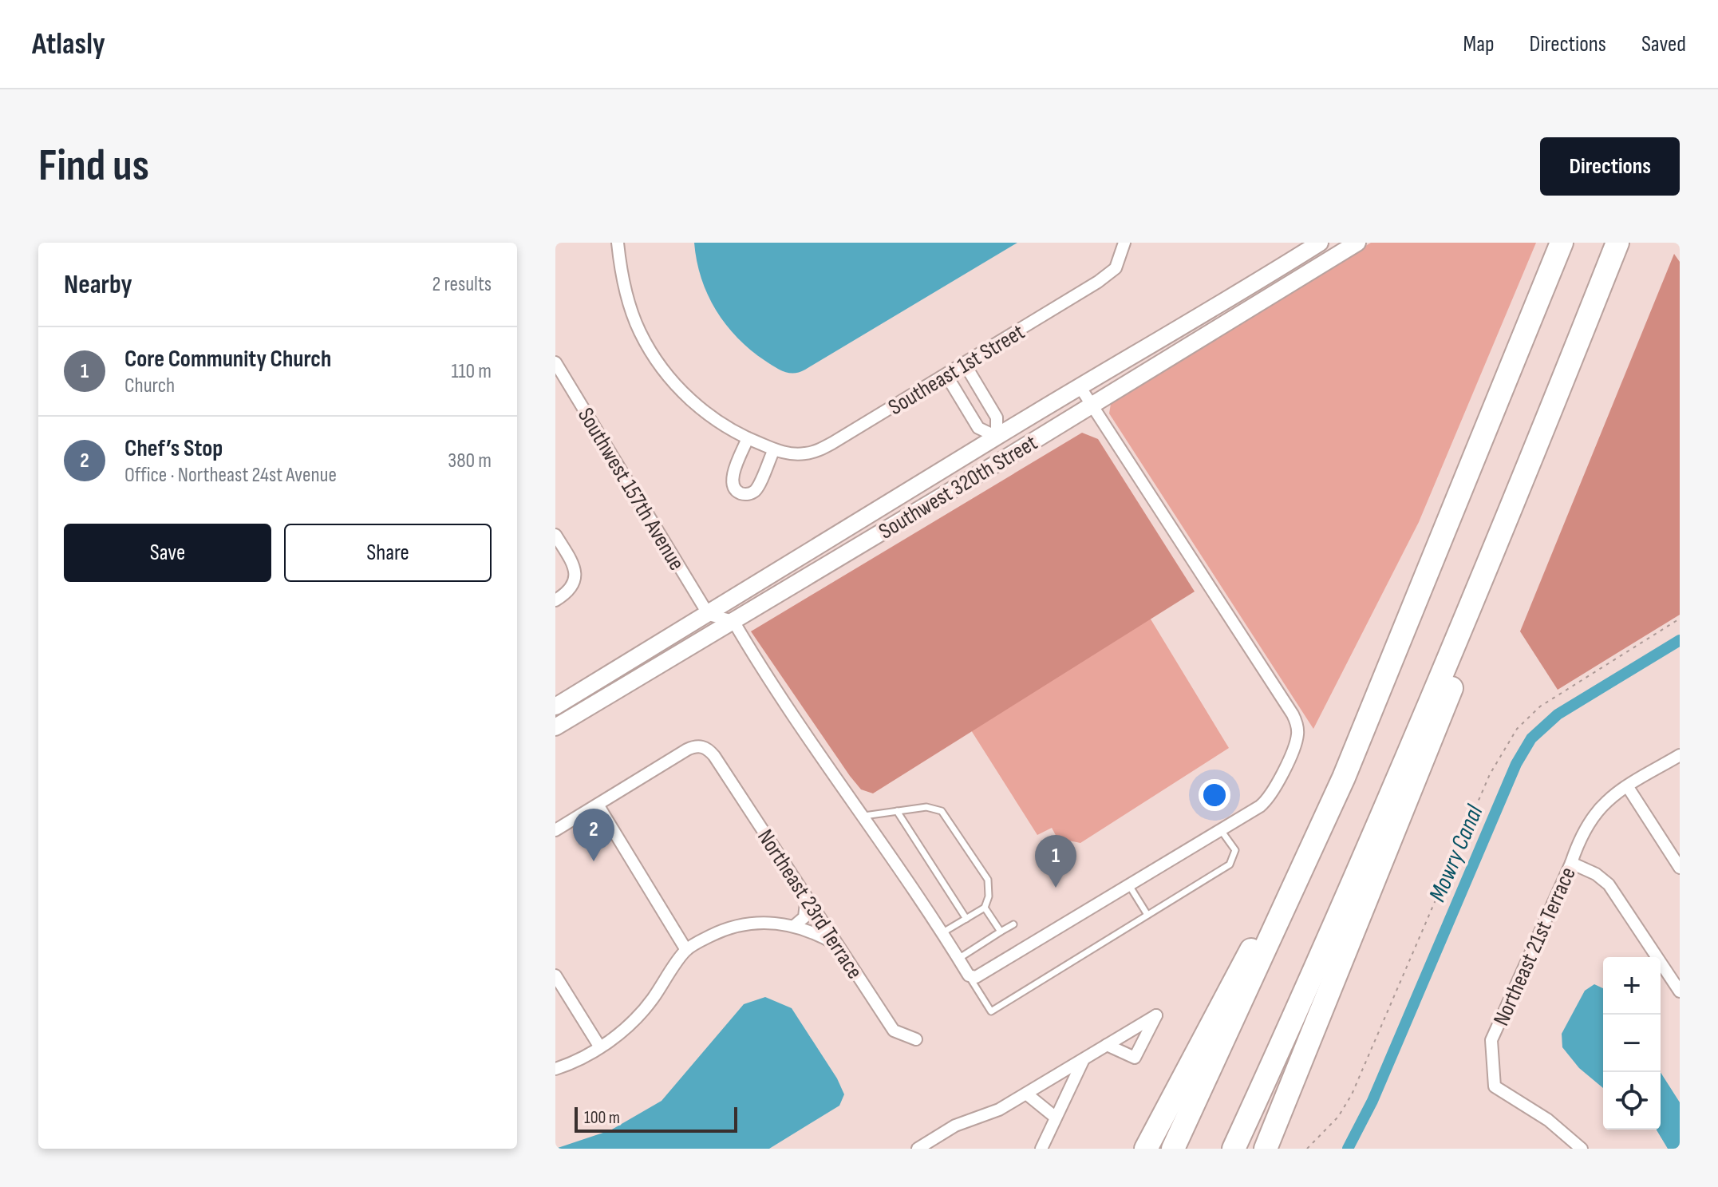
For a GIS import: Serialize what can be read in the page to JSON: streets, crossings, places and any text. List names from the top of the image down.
{
  "streets": {
    "street": [
      "Southeast 1st Street",
      "Southwest 320th Street",
      "Southwest 157th Avenue",
      "Northeast 23rd Terrace",
      "Northeast 21st Terrace"
    ]
  },
  "crossings": [
    ["Southwest 320th Street", "Southwest 157th Avenue"]
  ],
  "water": ["Mowry Canal"],
  "scale_bar": "100 m",
  "page": {
    "header": "Atlasly",
    "nav": ["Map", "Directions", "Saved"],
    "buttons": [
      "Directions",
      ["Save", "Share"]
    ],
    "title": "Find us",
    "heading": ["Nearby", "2 results"],
    "list": [
      {
        "mark": "1",
        "name": "Core Community Church",
        "note": "Church",
        "value": "110 m"
      },
      {
        "mark": "2",
        "name": "Chef’s Stop",
        "note": "Office · Northeast 24st Avenue",
        "value": "380 m"
      }
    ],
    "pins": ["2", "1"],
    "map_buttons": ["+", "−"],
    "scale": "100 m"
  }
}
